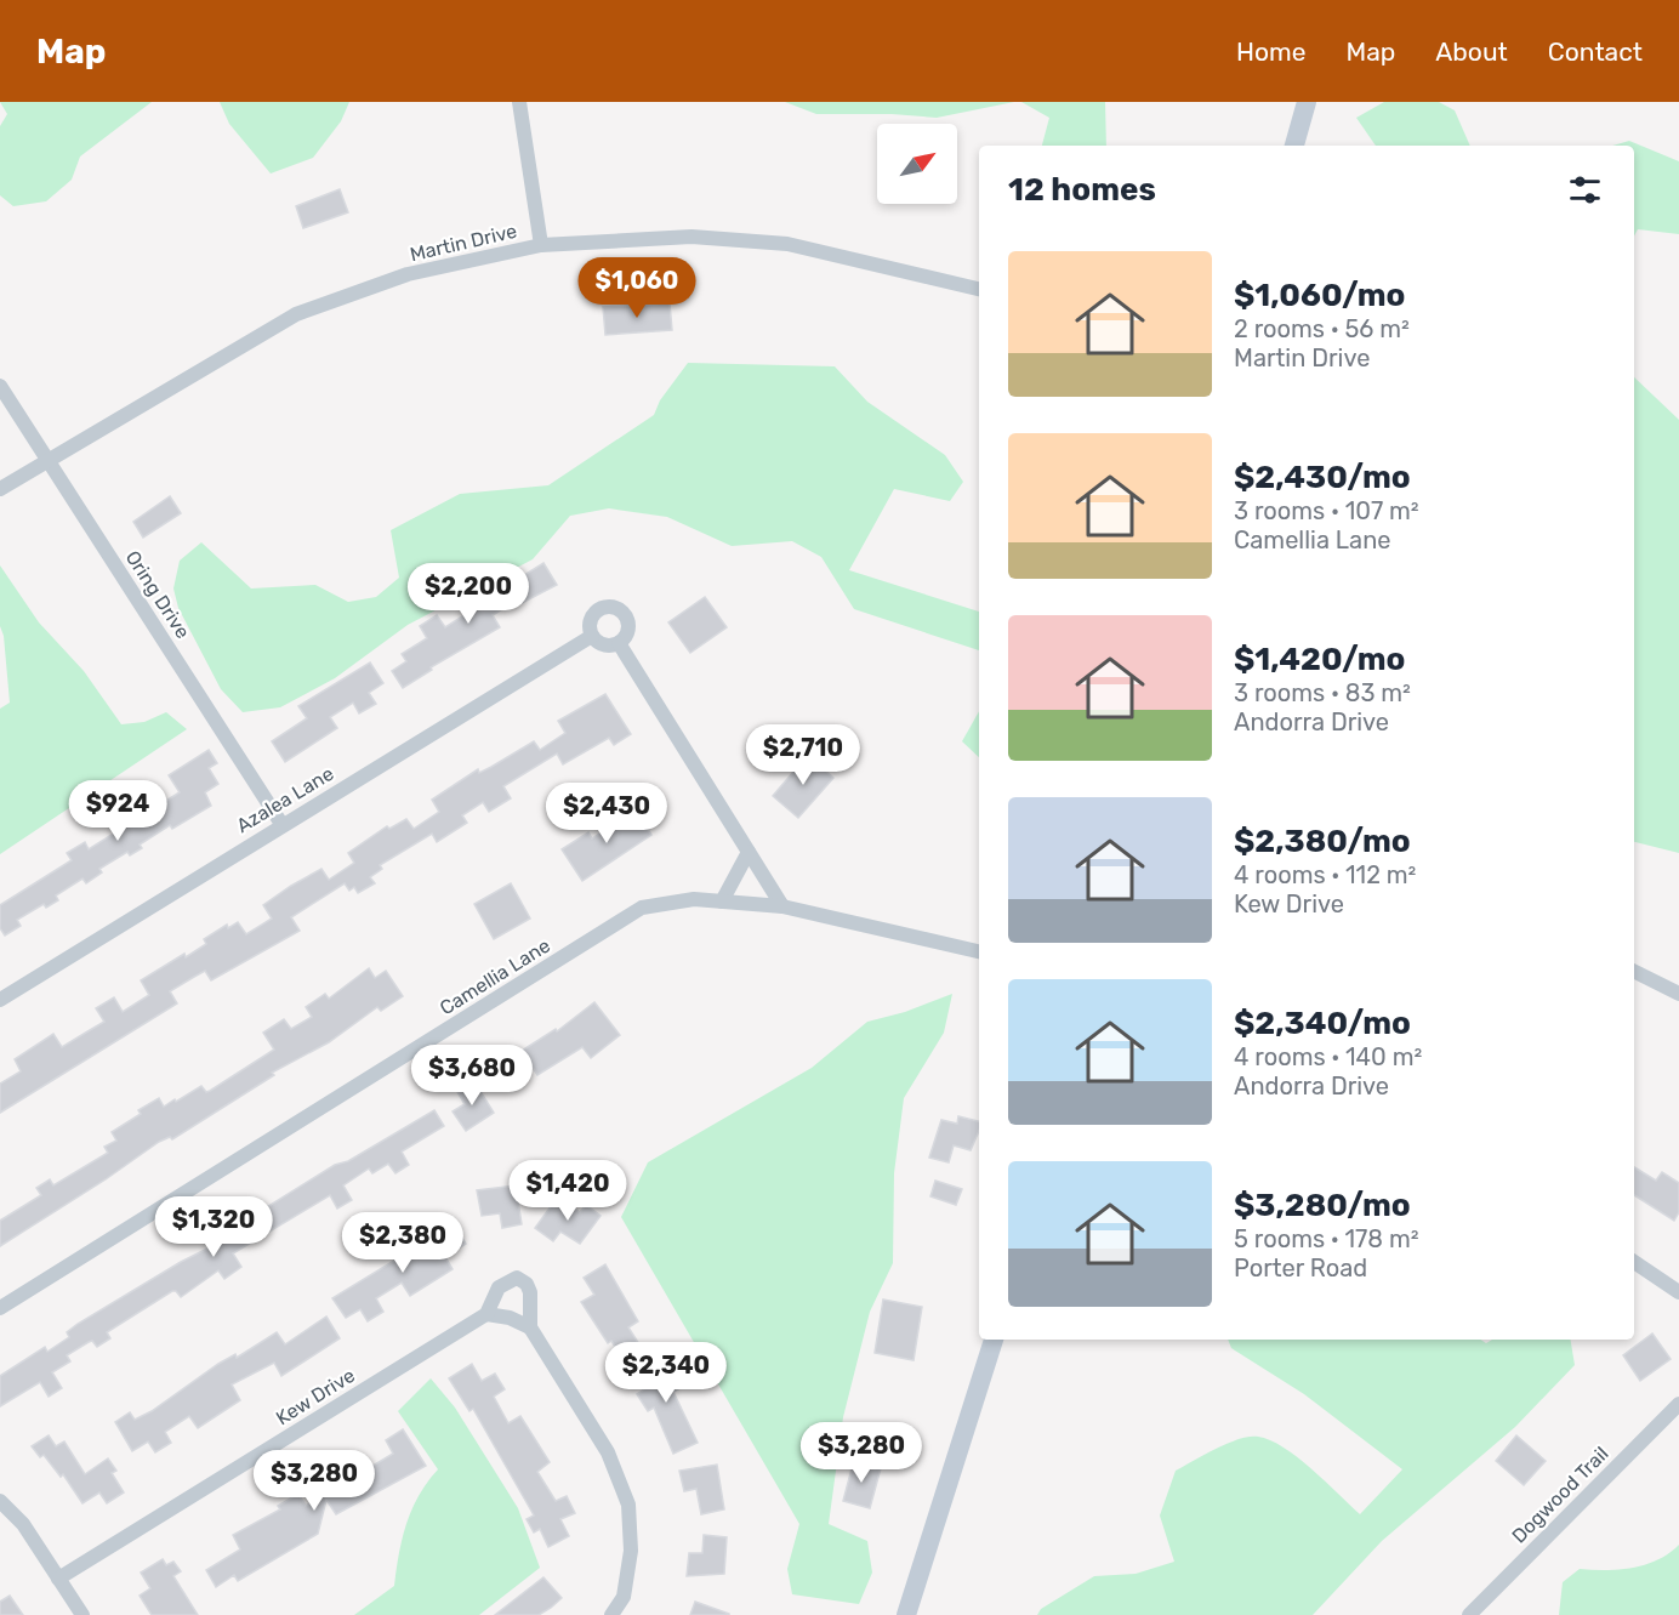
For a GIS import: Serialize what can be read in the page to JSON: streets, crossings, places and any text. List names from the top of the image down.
{
  "streets": {
    "street": [
      "Martin Drive",
      "Oring Drive",
      "Azalea Lane",
      "Camellia Lane",
      "Kew Drive",
      "Dogwood Trail"
    ]
  },
  "crossings": [
    ["Martin Drive", "Oring Drive"],
    ["Oring Drive", "Azalea Lane"]
  ],
  "north": "top right",
  "page": {
    "header": "Map",
    "nav": [
      "Home",
      "Map",
      "About",
      "Contact"
    ],
    "heading": "12 homes",
    "list": [
      {
        "name": "$1,060/mo",
        "note": "2 rooms · 56 m² · Martin Drive"
      },
      {
        "name": "$2,430/mo",
        "note": "3 rooms · 107 m² · Camellia Lane"
      },
      {
        "name": "$1,420/mo",
        "note": "3 rooms · 83 m² · Andorra Drive"
      },
      {
        "name": "$2,380/mo",
        "note": "4 rooms · 112 m² · Kew Drive"
      },
      {
        "name": "$2,340/mo",
        "note": "4 rooms · 140 m² · Andorra Drive"
      },
      {
        "name": "$3,280/mo",
        "note": "5 rooms · 178 m² · Porter Road"
      }
    ],
    "price": [
      "$1,060",
      "$2,200",
      "$2,710",
      "$924",
      "$2,430",
      "$3,680",
      "$1,420",
      "$1,320",
      "$2,380",
      "$2,340",
      "$3,280",
      "$3,280"
    ]
  }
}
